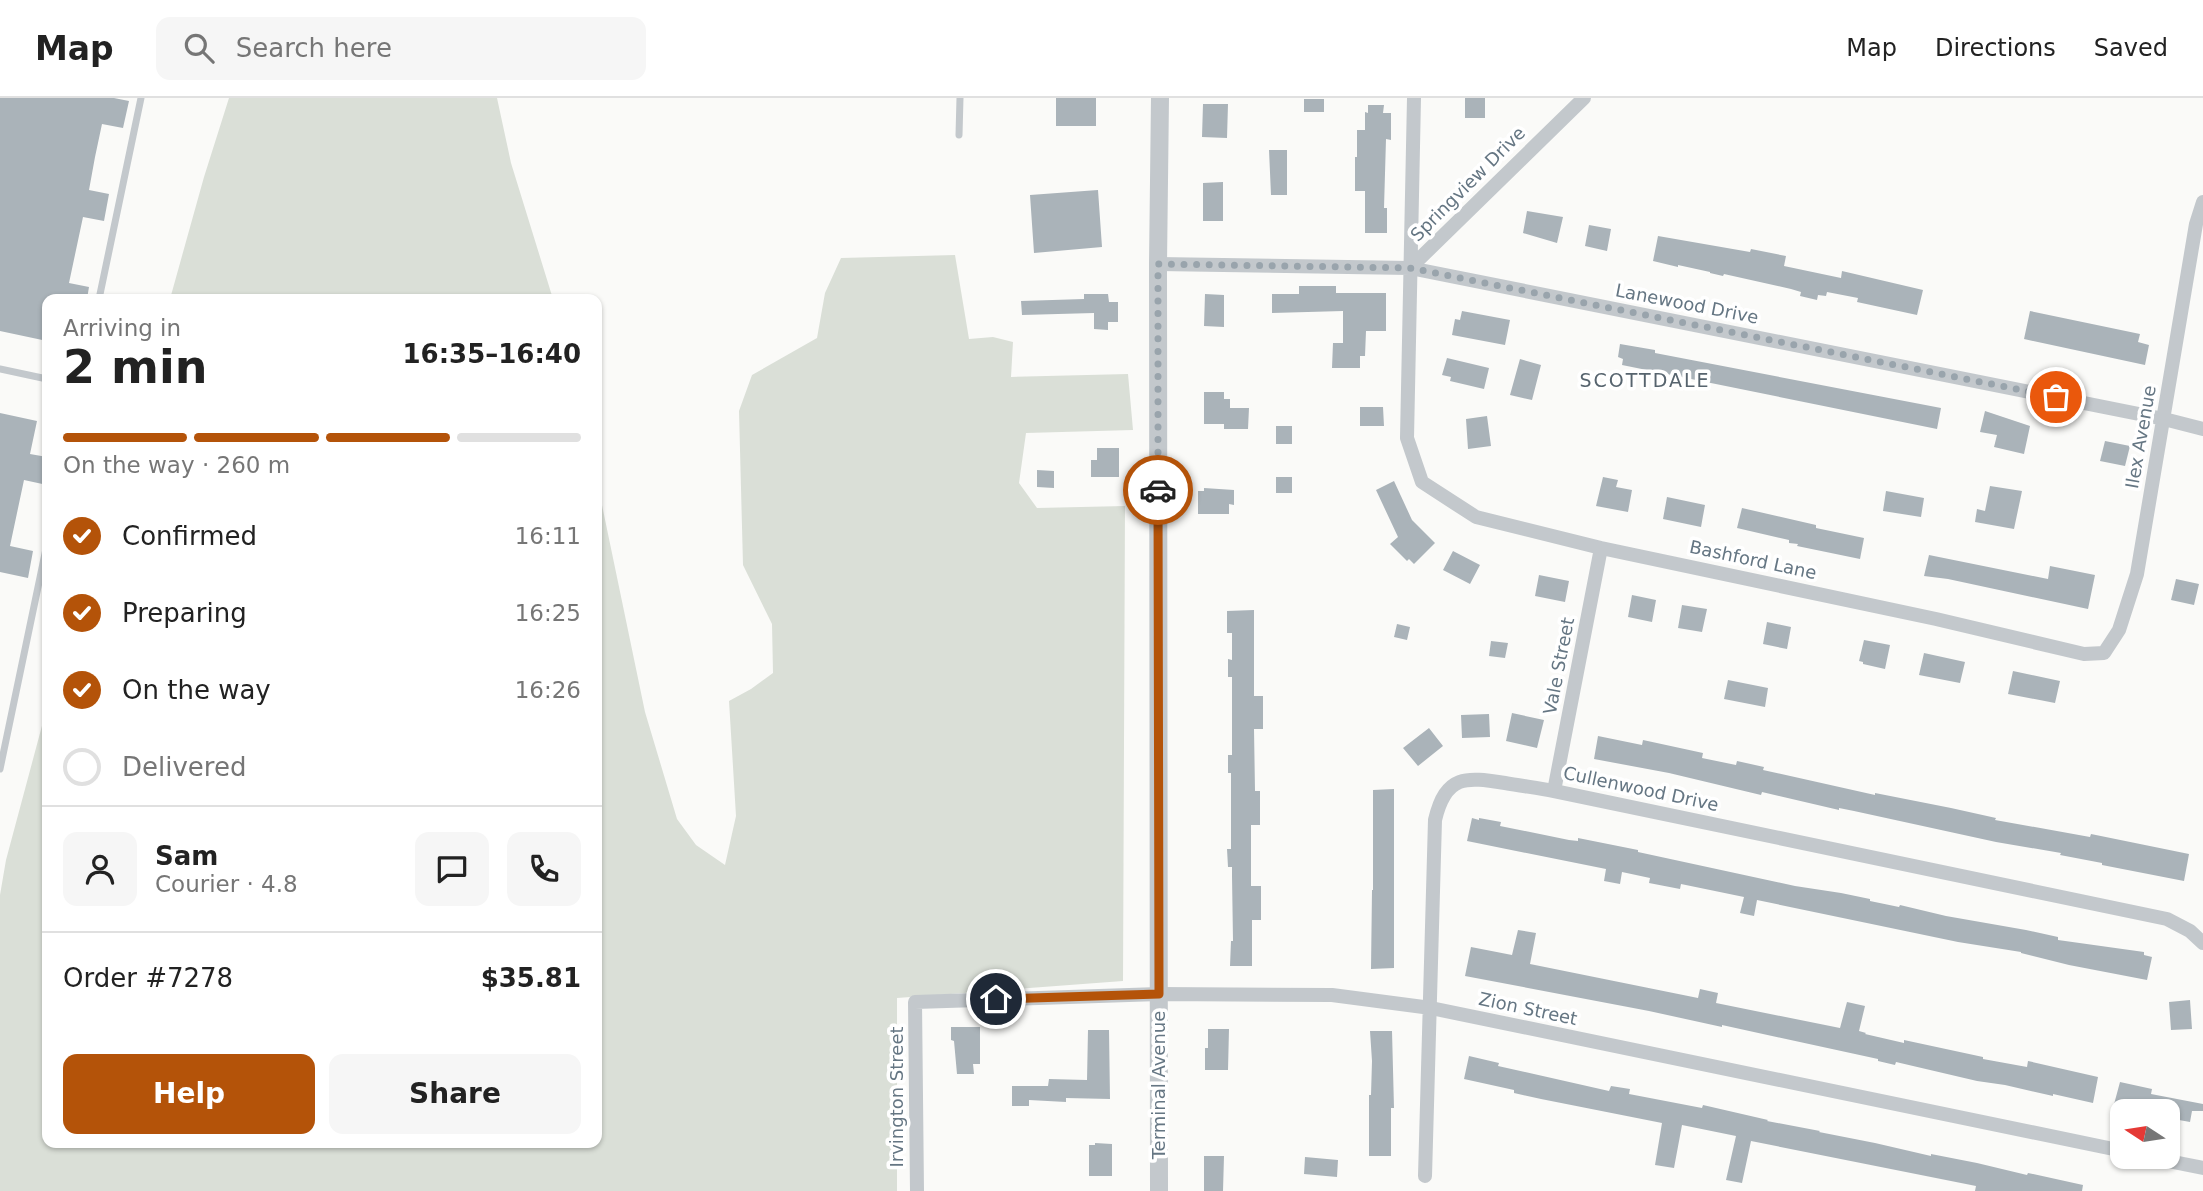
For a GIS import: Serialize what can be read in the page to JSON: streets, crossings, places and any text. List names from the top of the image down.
{
  "streets": {
    "street": [
      "Springview Drive",
      "Lanewood Drive",
      "Ilex Avenue",
      "Bashford Lane",
      "Vale Street",
      "Cullenwood Drive",
      "Zion Street",
      "Terminal Avenue",
      "Irvington Street"
    ]
  },
  "crossings": [
    ["Springview Drive", "Lanewood Drive"],
    ["Springview Drive", "Bashford Lane"],
    ["Lanewood Drive", "Ilex Avenue"],
    ["Lanewood Drive", "Bashford Lane"],
    ["Lanewood Drive", "Terminal Avenue"],
    ["Ilex Avenue", "Bashford Lane"],
    ["Bashford Lane", "Vale Street"],
    ["Vale Street", "Cullenwood Drive"],
    ["Cullenwood Drive", "Zion Street"],
    ["Zion Street", "Terminal Avenue"],
    ["Zion Street", "Irvington Street"]
  ],
  "districts": ["SCOTTDALE"],
  "north": "left",
  "page": {
    "header": "Map",
    "search": "Search here",
    "nav": ["Map", "Directions", "Saved"],
    "heading": ["2 min", "Arriving in", "16:35–16:40"],
    "panel": [
      "Sam",
      "Courier · 4.8",
      "Order #7278",
      "$35.81"
    ],
    "bar": "On the way · 260 m",
    "list": [
      ["Confirmed", "16:11"],
      ["Preparing", "16:25"],
      ["On the way", "16:26"],
      "Delivered"
    ],
    "buttons": ["Help", "Share"]
  }
}
